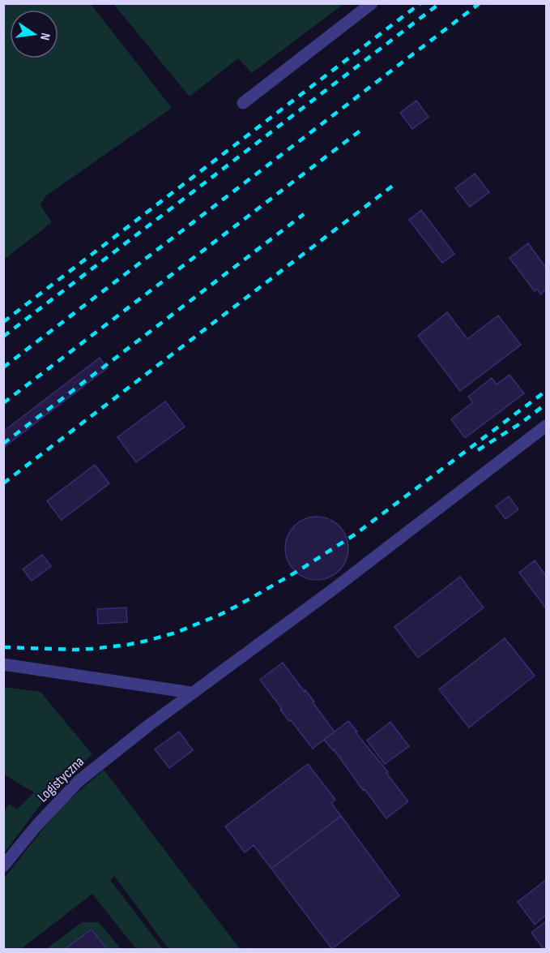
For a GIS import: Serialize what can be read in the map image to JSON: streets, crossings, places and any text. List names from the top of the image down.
{
  "streets": {
    "street": ["Logistyczna"]
  },
  "north": "right"
}
